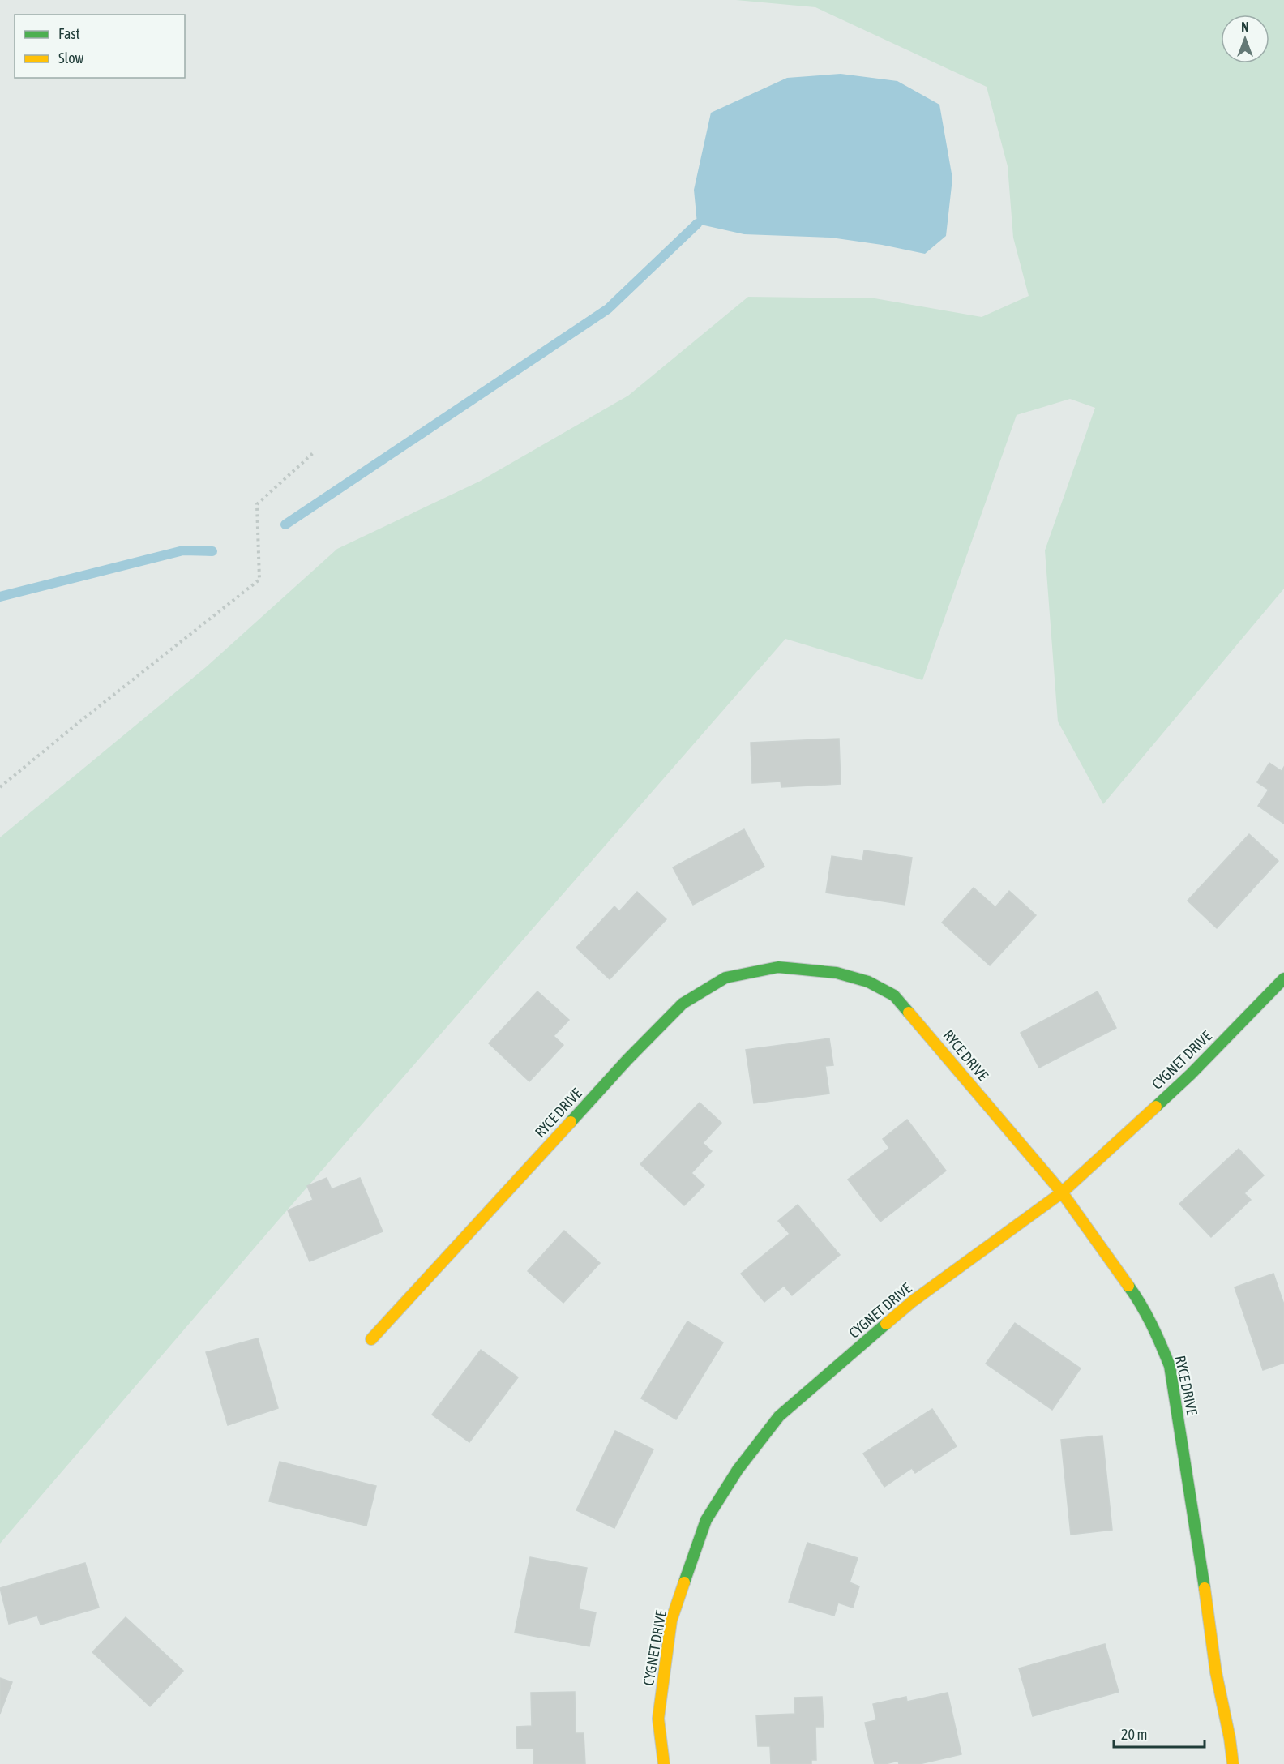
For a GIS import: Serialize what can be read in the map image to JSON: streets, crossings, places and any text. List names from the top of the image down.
{
  "streets": {
    "street": ["RYCE DRIVE", "CYGNET DRIVE"]
  },
  "crossings": [
    ["RYCE DRIVE", "CYGNET DRIVE"]
  ],
  "legend": ["Fast", "Slow"],
  "scale_bar": "20 m",
  "north": "top"
}
